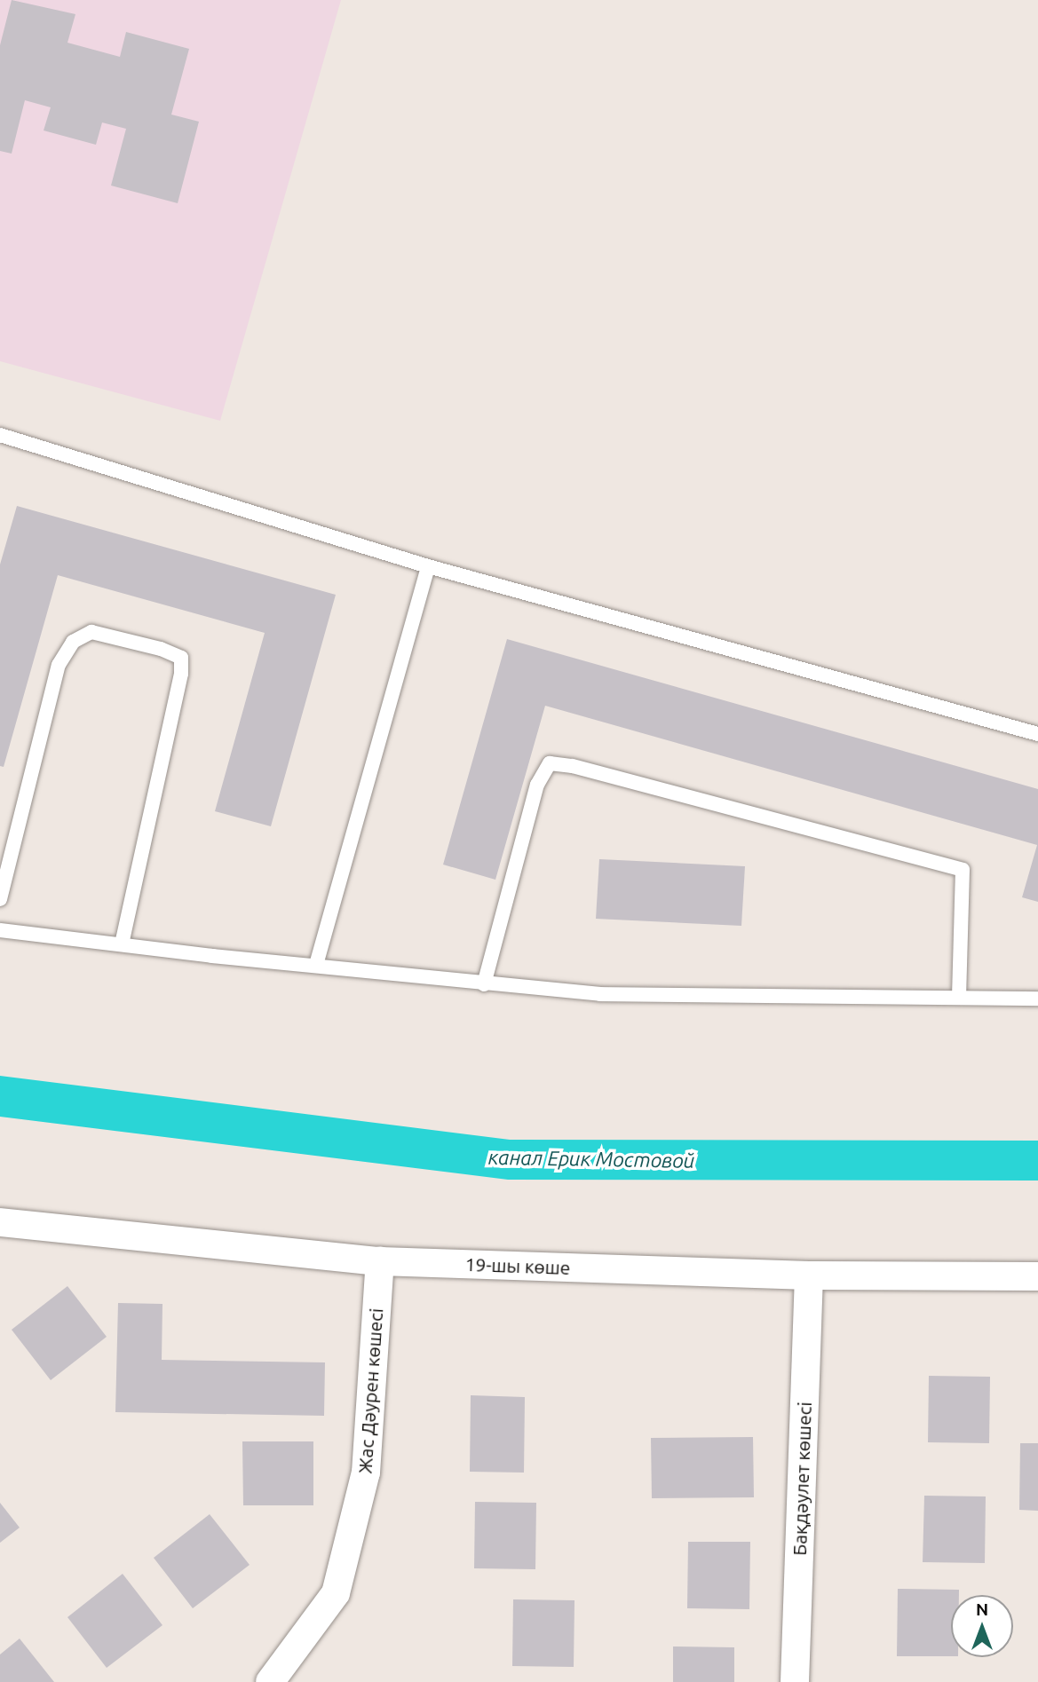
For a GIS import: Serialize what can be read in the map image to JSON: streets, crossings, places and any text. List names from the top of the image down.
{
  "streets": {
    "street": ["19-шы көше", "Жас Дәурен көшесі", "Бақдәулет көшесi"]
  },
  "crossings": [
    ["19-шы көше", "Жас Дәурен көшесі"],
    ["19-шы көше", "Бақдәулет көшесi"]
  ],
  "water": ["канал Ерик Мостовой"],
  "north": "top"
}
